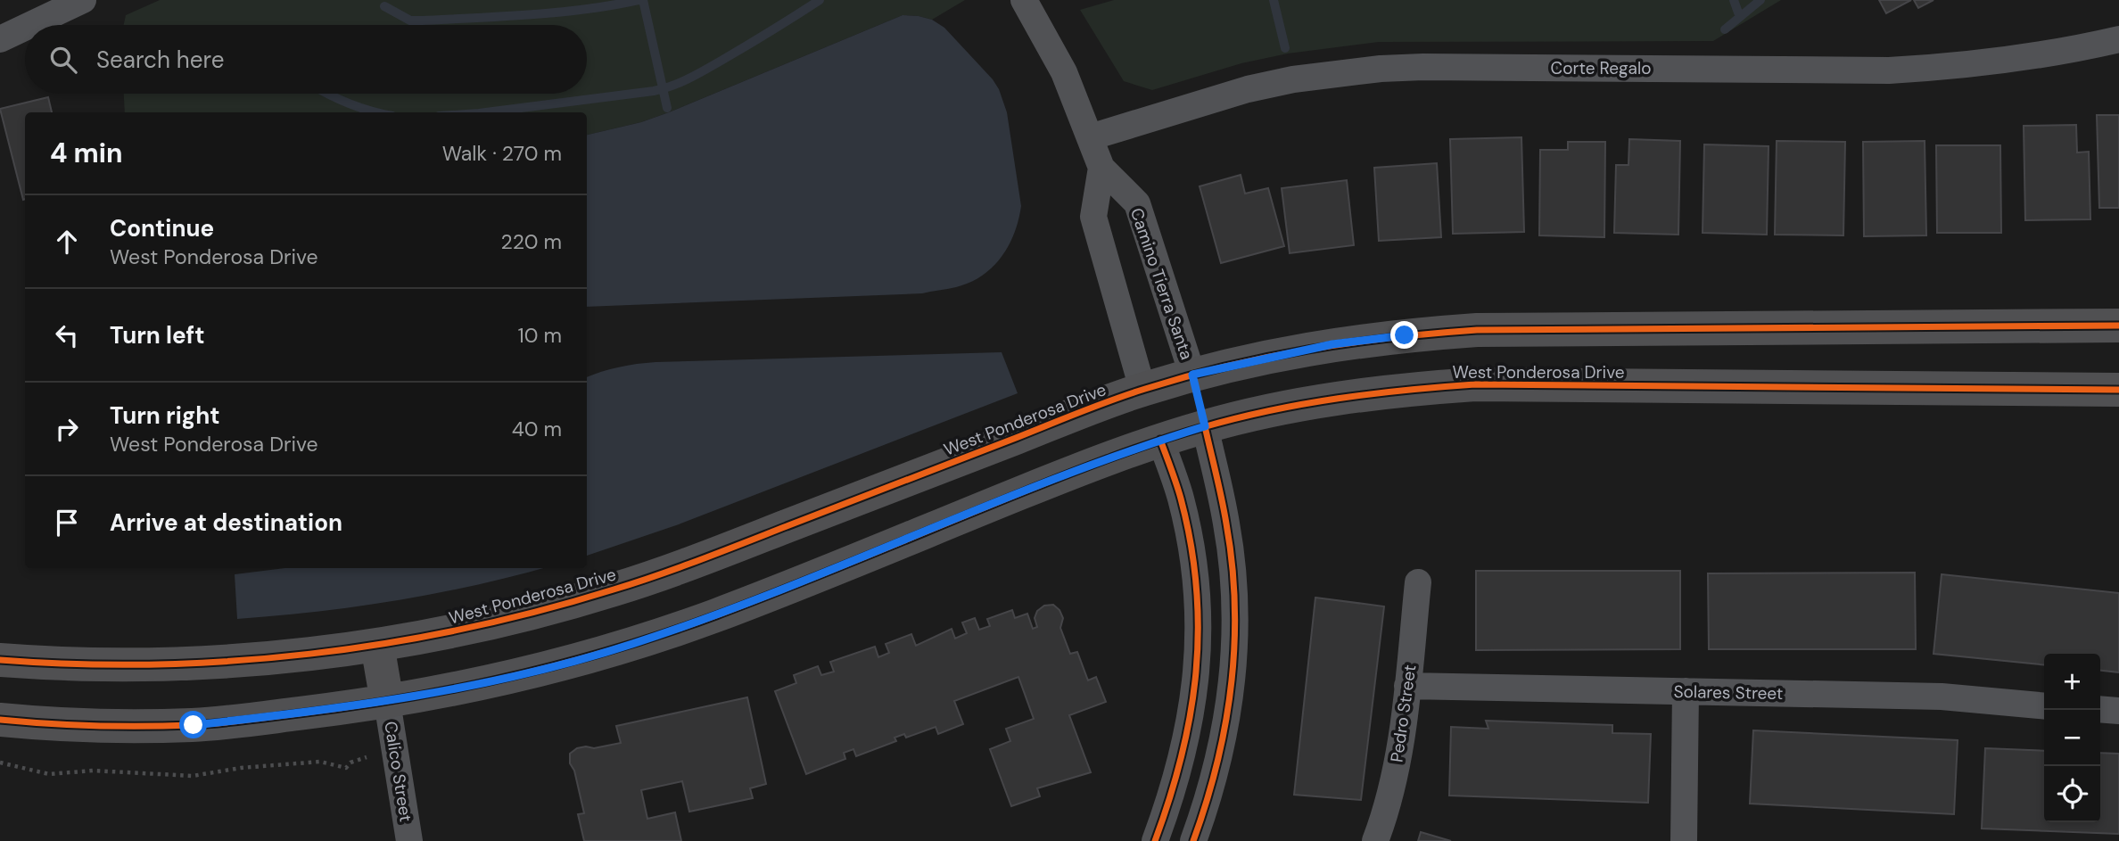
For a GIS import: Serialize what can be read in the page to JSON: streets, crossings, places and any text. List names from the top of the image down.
{
  "streets": {
    "main road": ["West Ponderosa Drive"],
    "street": [
      "Corte Regalo",
      "Camino Tierra Santa",
      "Solares Street",
      "Pedro Street",
      "Calico Street"
    ]
  },
  "crossings": [
    ["Corte Regalo", "Camino Tierra Santa"],
    ["Camino Tierra Santa", "West Ponderosa Drive"],
    ["West Ponderosa Drive", "Calico Street"],
    ["Solares Street", "Pedro Street"]
  ],
  "page": {
    "search": "Search here",
    "heading": ["4 min", "Walk · 270 m"],
    "list": [
      ["Continue", "West Ponderosa Drive", "220 m"],
      ["Turn left", "10 m"],
      ["Turn right", "West Ponderosa Drive", "40 m"],
      "Arrive at destination"
    ],
    "map_buttons": ["+", "−"]
  }
}
